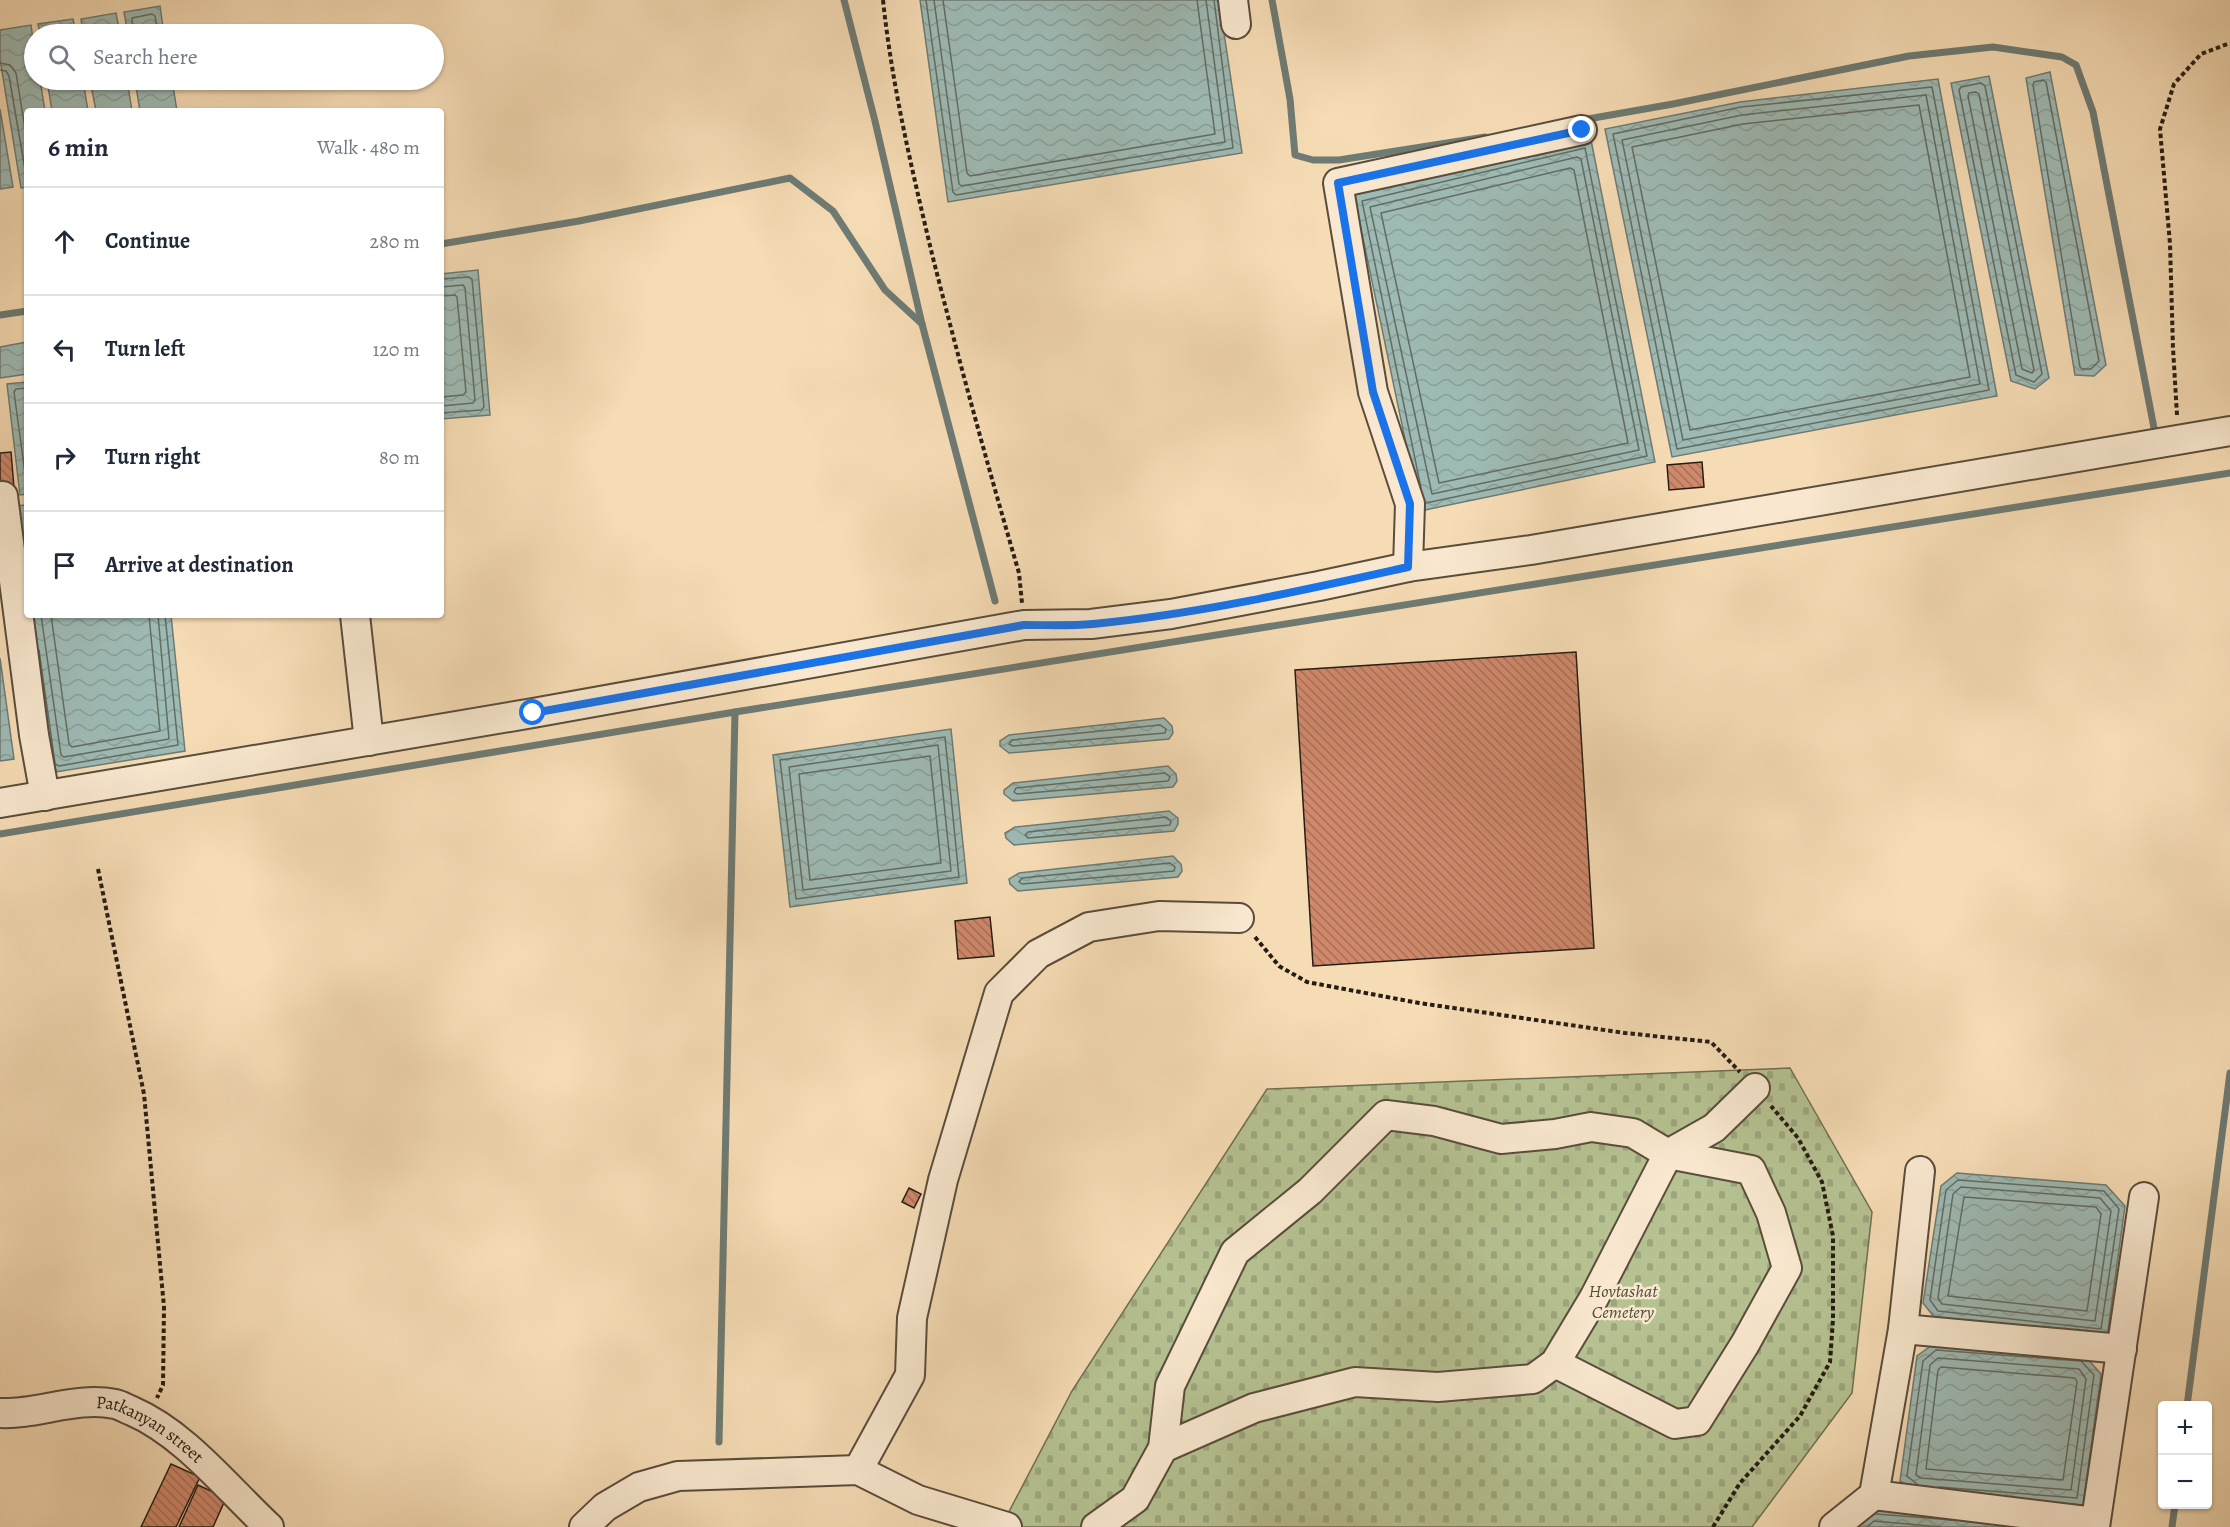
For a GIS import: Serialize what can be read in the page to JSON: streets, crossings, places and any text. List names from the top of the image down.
{
  "streets": {
    "street": ["Patkanyan street"]
  },
  "parks": ["Hovtashat Cemetery"],
  "page": {
    "search": "Search here",
    "heading": ["6 min", "Walk · 480 m"],
    "list": [
      ["Continue", "280 m"],
      ["Turn left", "120 m"],
      ["Turn right", "80 m"],
      "Arrive at destination"
    ],
    "map_buttons": ["+", "−"]
  }
}
